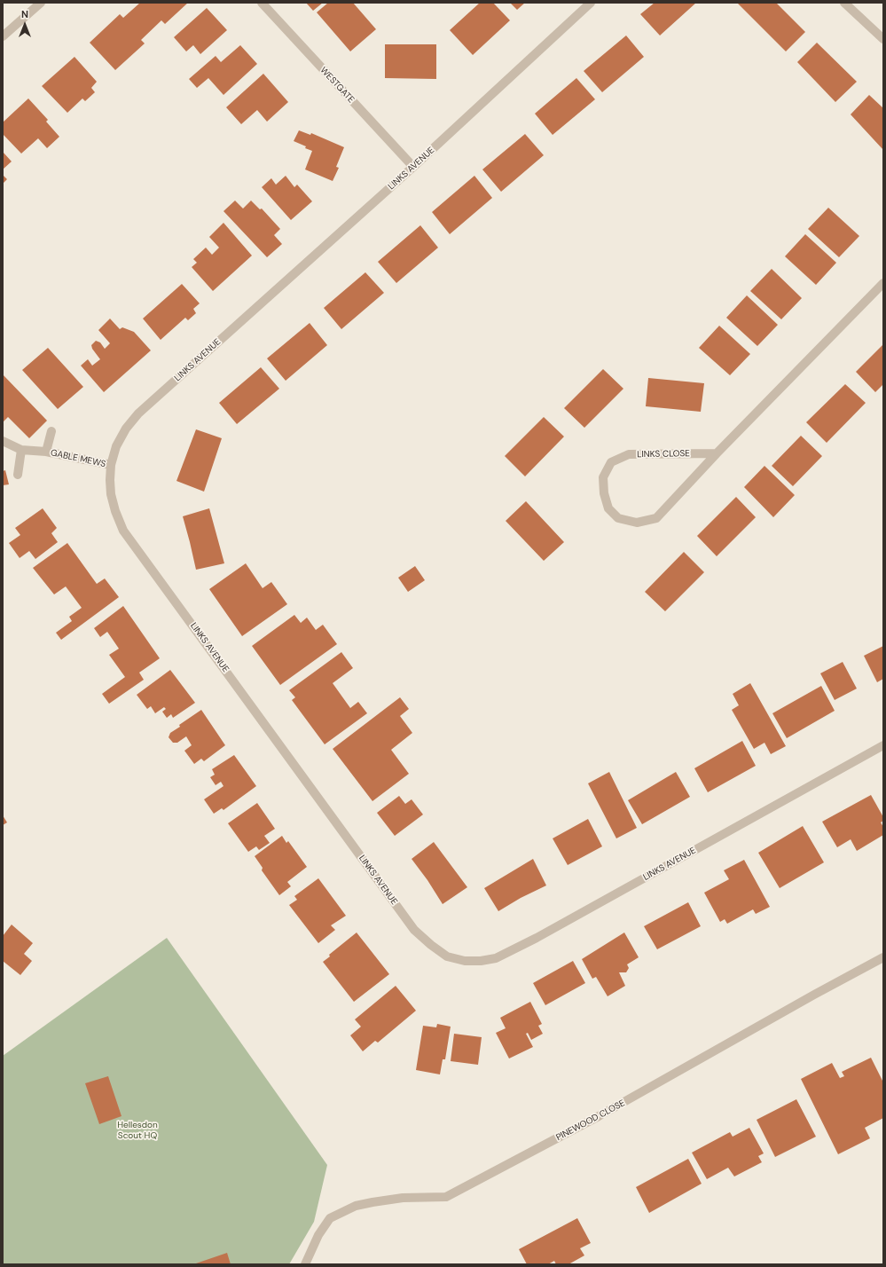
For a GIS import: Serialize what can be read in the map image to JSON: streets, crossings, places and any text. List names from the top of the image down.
{
  "streets": {
    "street": [
      "WESTGATE",
      "LINKS AVENUE",
      "LINKS CLOSE",
      "GABLE MEWS",
      "PINEWOOD CLOSE"
    ]
  },
  "crossings": [
    ["WESTGATE", "LINKS AVENUE"],
    ["LINKS AVENUE", "GABLE MEWS"]
  ],
  "parks": ["Hellesdon Scout HQ"],
  "north": "top"
}
